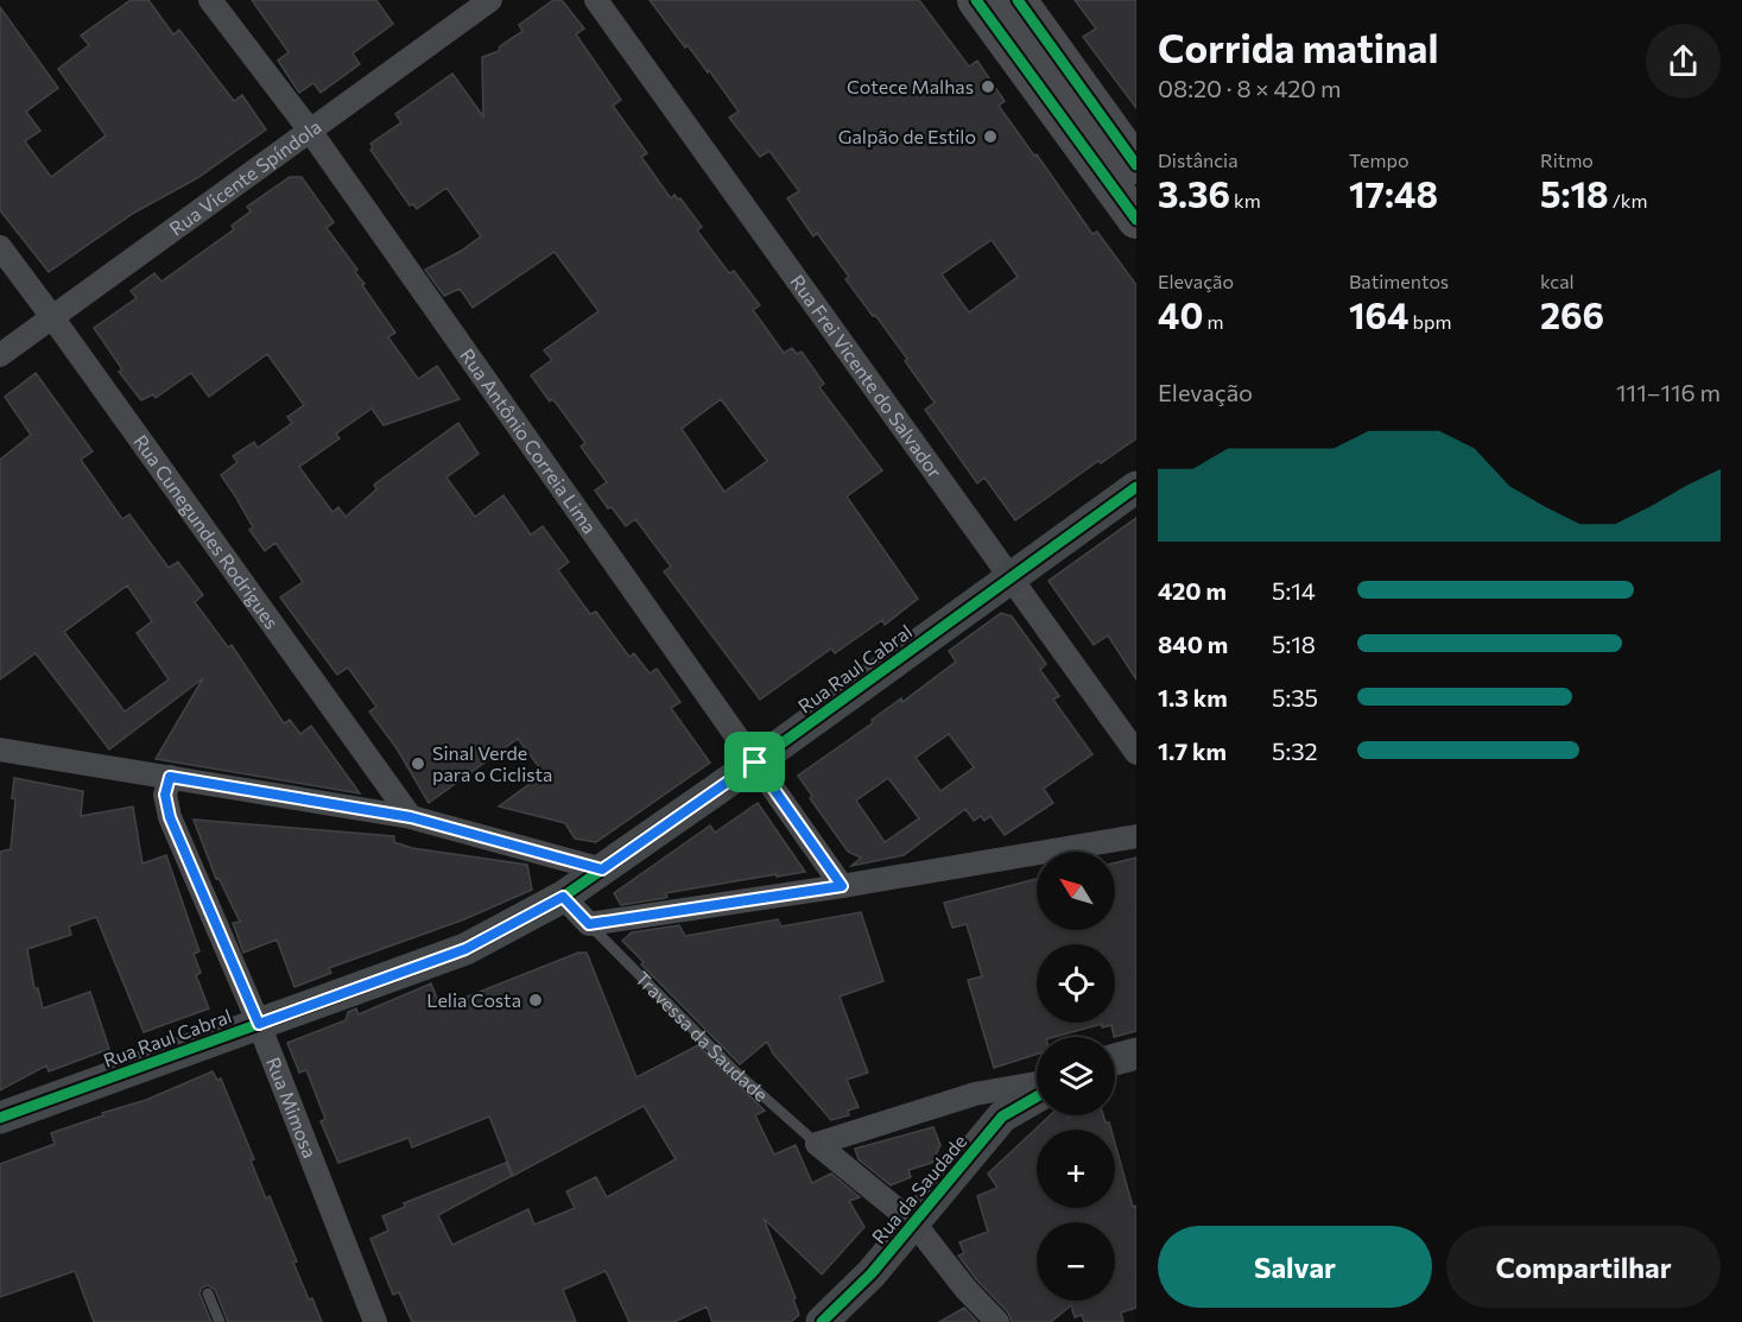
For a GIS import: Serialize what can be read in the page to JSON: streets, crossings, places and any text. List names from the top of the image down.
{
  "streets": {
    "main road": ["Rua Raul Cabral", "Rua da Saudade"],
    "street": [
      "Rua Vicente Spíndola",
      "Rua Frei Vicente do Salvador",
      "Rua Antônio Correia Lima",
      "Rua Cunegundes Rodrigues",
      "Travessa da Saudade",
      "Rua Mimosa"
    ]
  },
  "crossings": [
    ["Rua Vicente Spíndola", "Rua Antônio Correia Lima"],
    ["Rua Vicente Spíndola", "Rua Cunegundes Rodrigues"],
    ["Rua Frei Vicente do Salvador", "Rua Raul Cabral"],
    ["Rua Antônio Correia Lima", "Rua Raul Cabral"],
    ["Rua Raul Cabral", "Rua Mimosa"],
    ["Travessa da Saudade", "Rua da Saudade"]
  ],
  "places": [
    "Cotece Malhas",
    "Galpão de Estilo",
    "Sinal Verde para o Ciclista",
    "Lelia Costa"
  ],
  "north": "top left",
  "page": {
    "heading": ["Corrida matinal", "08:20 · 8 × 420 m"],
    "stats": [
      ["Distância", "3.36 km"],
      ["Tempo", "17:48"],
      ["Ritmo", "5:18 /km"],
      ["Elevação", "40 m"],
      ["Batimentos", "164 bpm"],
      ["kcal", "266"]
    ],
    "chart": ["Elevação", "111–116 m"],
    "list": [
      {
        "name": "420 m",
        "note": "5:14"
      },
      {
        "name": "840 m",
        "note": "5:18"
      },
      {
        "name": "1.3 km",
        "note": "5:35"
      },
      {
        "name": "1.7 km",
        "note": "5:32"
      }
    ],
    "map_buttons": ["+", "−"],
    "buttons": ["Salvar", "Compartilhar"]
  }
}
